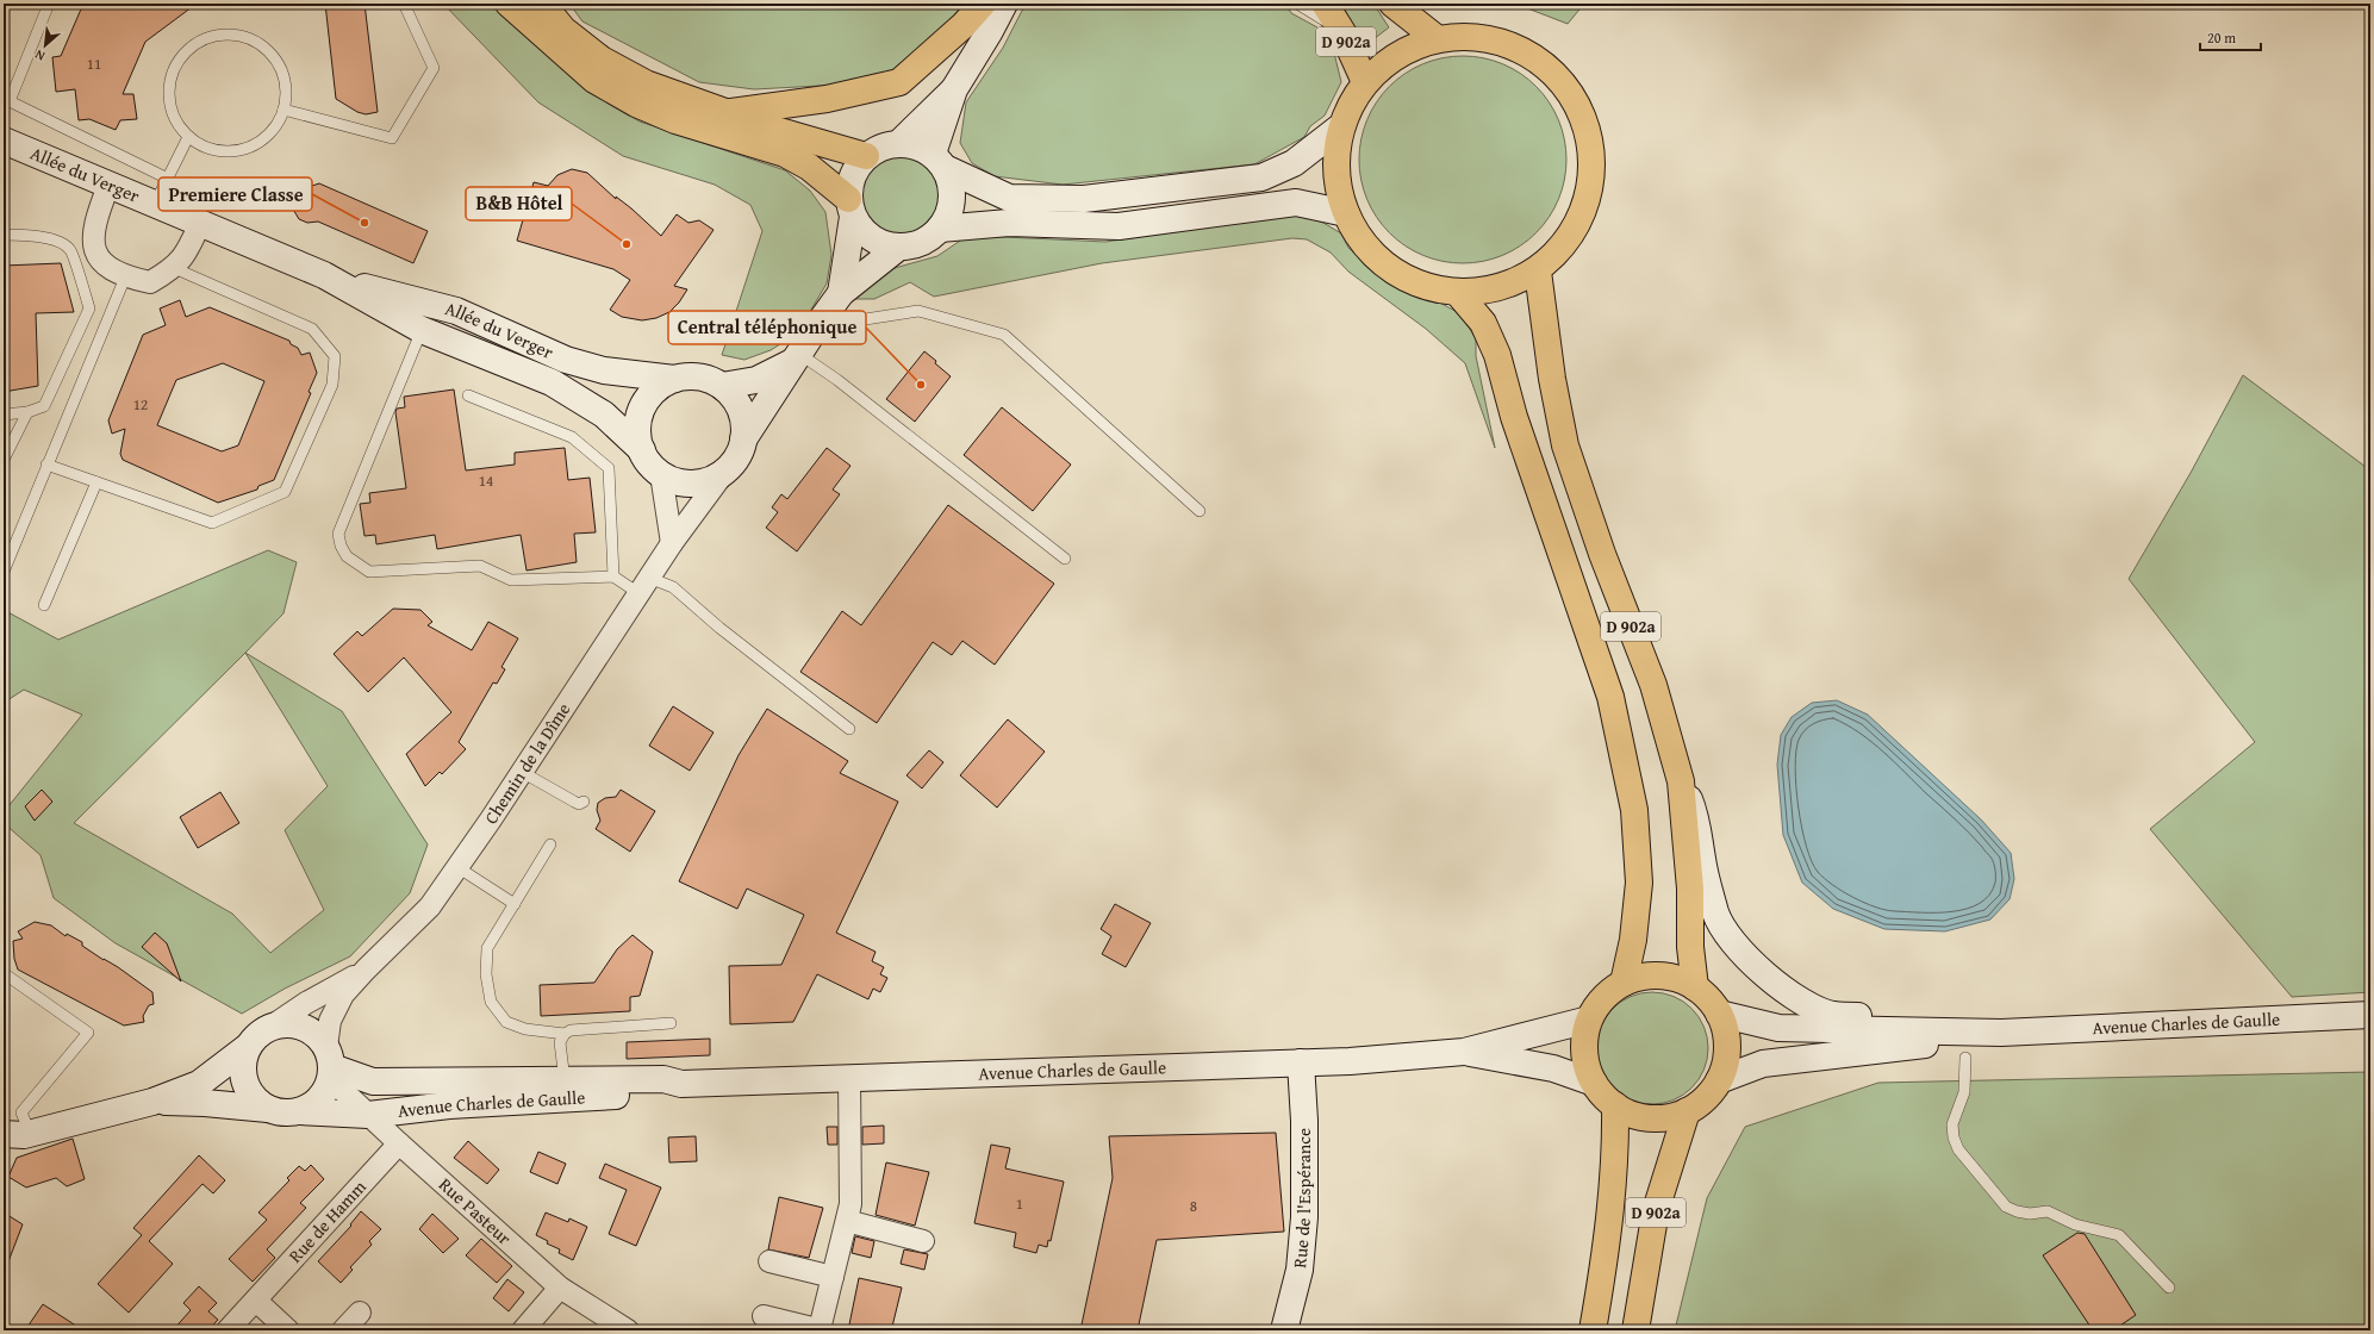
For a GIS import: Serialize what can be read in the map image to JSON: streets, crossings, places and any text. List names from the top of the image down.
{
  "streets": {
    "main road": ["D 902a"],
    "street": [
      "Allée du Verger",
      "Chemin de la Dîme",
      "Avenue Charles de Gaulle",
      "Rue de l'Espérance",
      "Rue Pasteur",
      "Rue de Hamm"
    ]
  },
  "crossings": [
    ["D 902a", "Avenue Charles de Gaulle"],
    ["Allée du Verger", "Chemin de la Dîme"],
    ["Chemin de la Dîme", "Avenue Charles de Gaulle"],
    ["Chemin de la Dîme", "Rue Pasteur"],
    ["Avenue Charles de Gaulle", "Rue de l'Espérance"],
    ["Avenue Charles de Gaulle", "Rue Pasteur"],
    ["Rue Pasteur", "Rue de Hamm"]
  ],
  "places": ["Premiere Classe", "B&B Hôtel", "Central téléphonique"],
  "house_numbers": [
    "11",
    "12",
    "14",
    "1",
    "8"
  ],
  "scale_bar": "20 m",
  "north": "bottom left"
}
